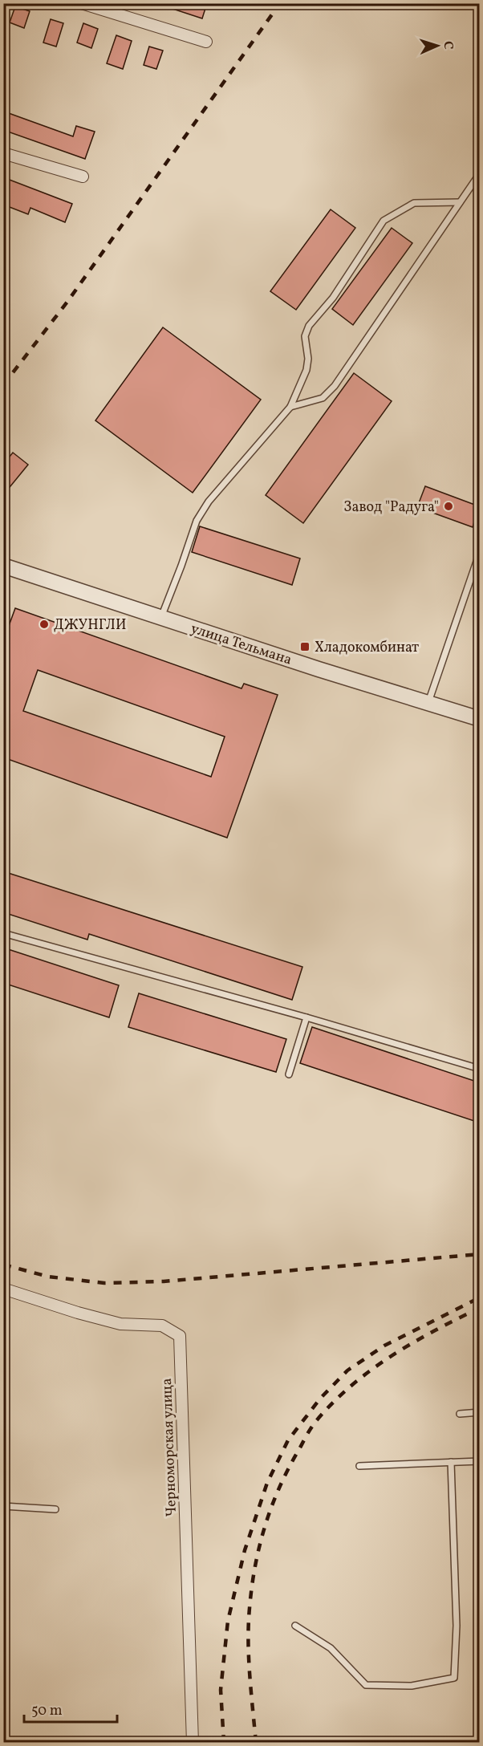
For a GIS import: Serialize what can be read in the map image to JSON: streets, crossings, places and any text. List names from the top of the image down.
{
  "streets": {
    "street": ["улица Тельмана", "Черноморская улица"]
  },
  "places": {
    "other": ["Завод \"Радуга\"", "ДЖУНГЛИ"],
    "transit": ["Хладокомбинат"]
  },
  "scale_bar": "50 m",
  "north": "right"
}
